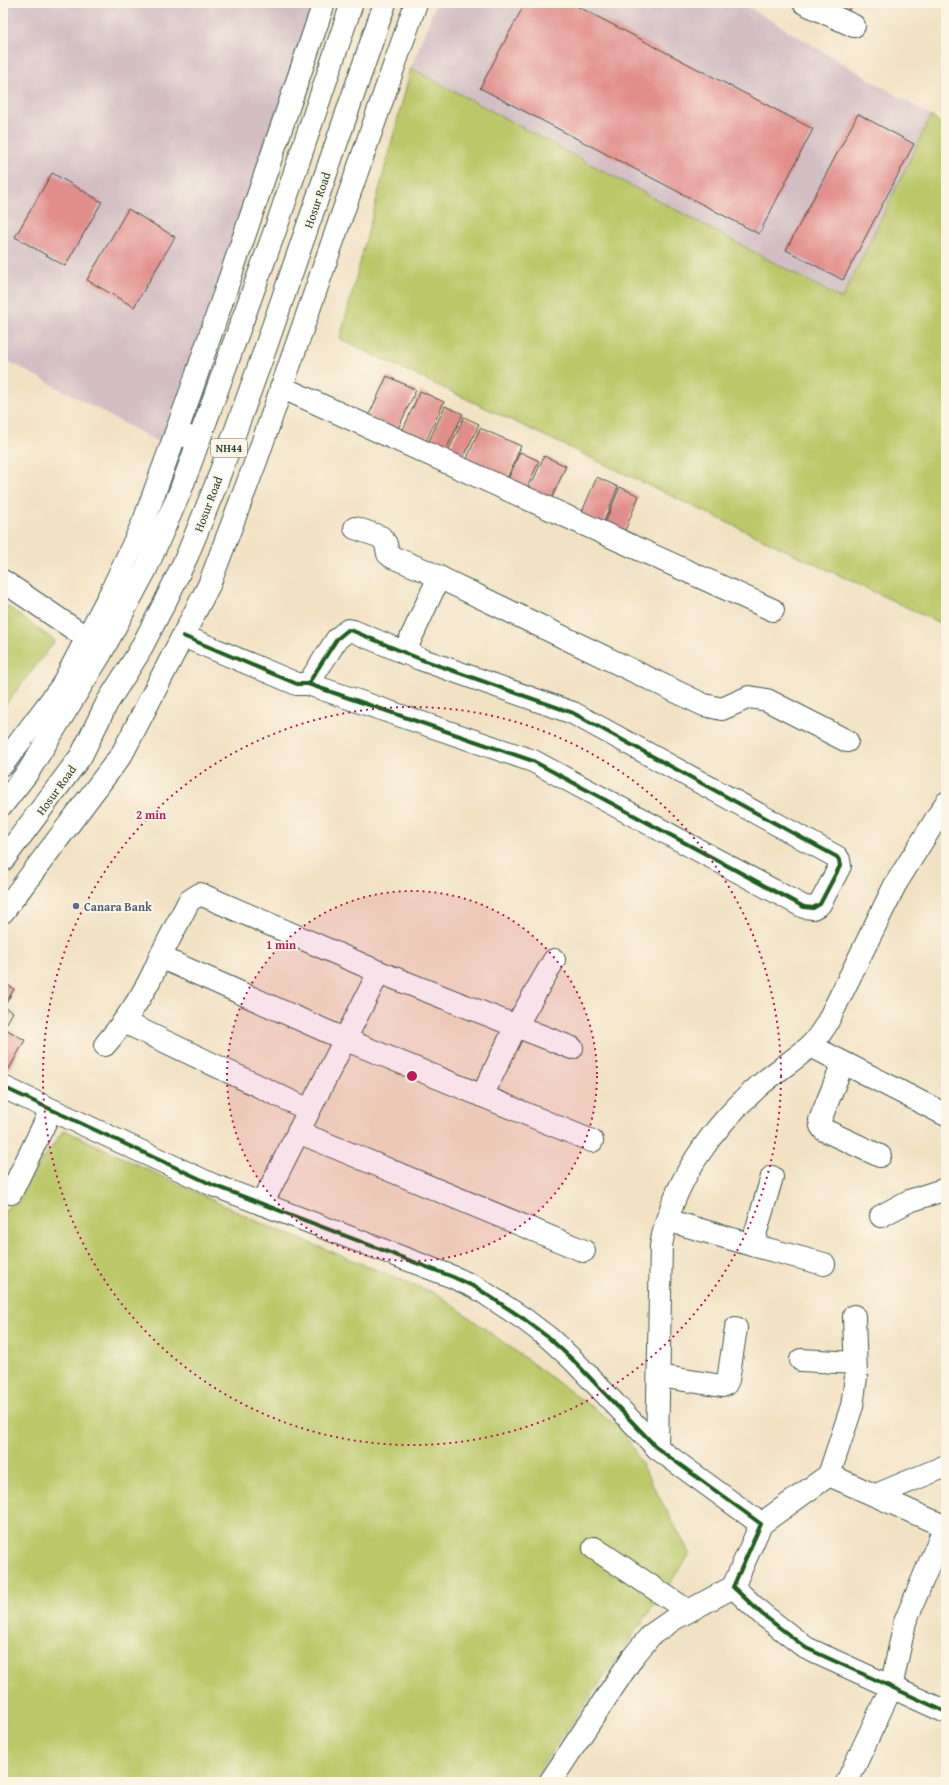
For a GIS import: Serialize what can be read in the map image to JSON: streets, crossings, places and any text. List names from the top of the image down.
{
  "streets": {
    "main road": ["Hosur Road", "NH44"]
  },
  "places": ["Canara Bank"],
  "rings": ["2 min", "1 min"]
}
